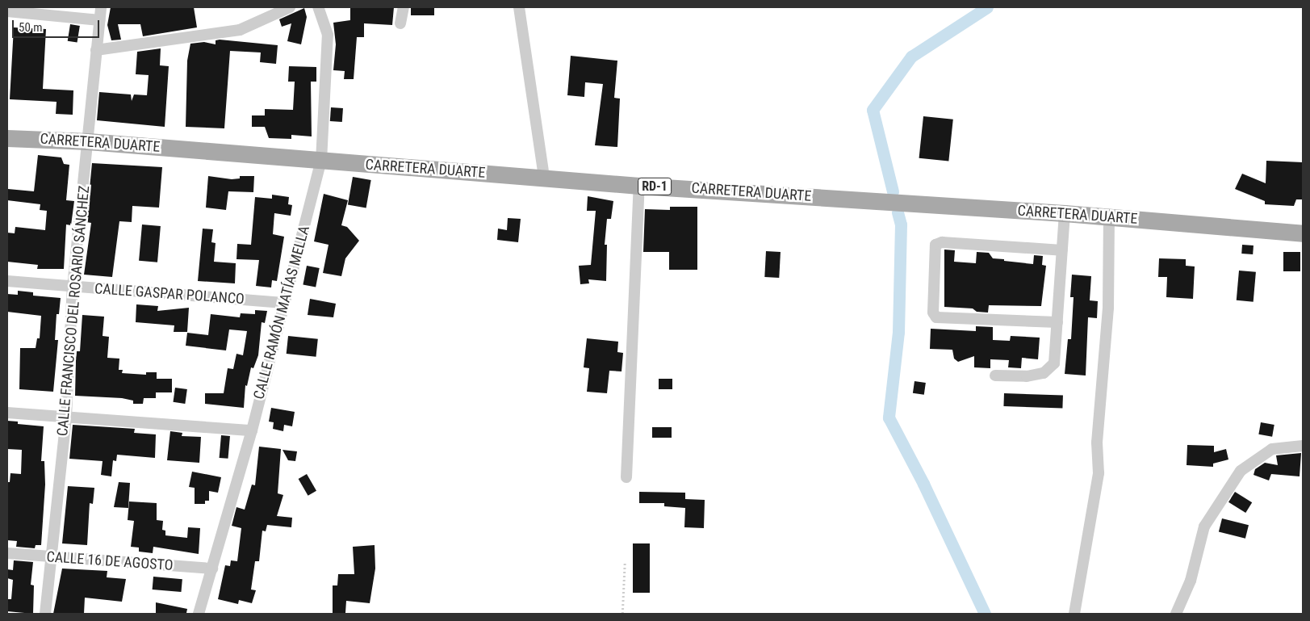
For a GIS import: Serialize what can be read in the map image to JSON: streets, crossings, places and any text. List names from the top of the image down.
{
  "streets": {
    "main road": ["CARRETERA DUARTE", "RD-1"],
    "street": [
      "CALLE GASPAR POLANCO",
      "CALLE FRANCISCO DEL ROSARIO SÁNCHEZ",
      "CALLE RAMÓN MATÍAS MELLA",
      "CALLE 16 DE AGOSTO"
    ]
  },
  "crossings": [
    ["CARRETERA DUARTE", "CALLE FRANCISCO DEL ROSARIO SÁNCHEZ"],
    ["CARRETERA DUARTE", "CALLE RAMÓN MATÍAS MELLA"],
    ["CALLE GASPAR POLANCO", "CALLE FRANCISCO DEL ROSARIO SÁNCHEZ"],
    ["CALLE GASPAR POLANCO", "CALLE RAMÓN MATÍAS MELLA"],
    ["CALLE FRANCISCO DEL ROSARIO SÁNCHEZ", "CALLE 16 DE AGOSTO"],
    ["CALLE RAMÓN MATÍAS MELLA", "CALLE 16 DE AGOSTO"]
  ],
  "scale_bar": "50 m"
}
